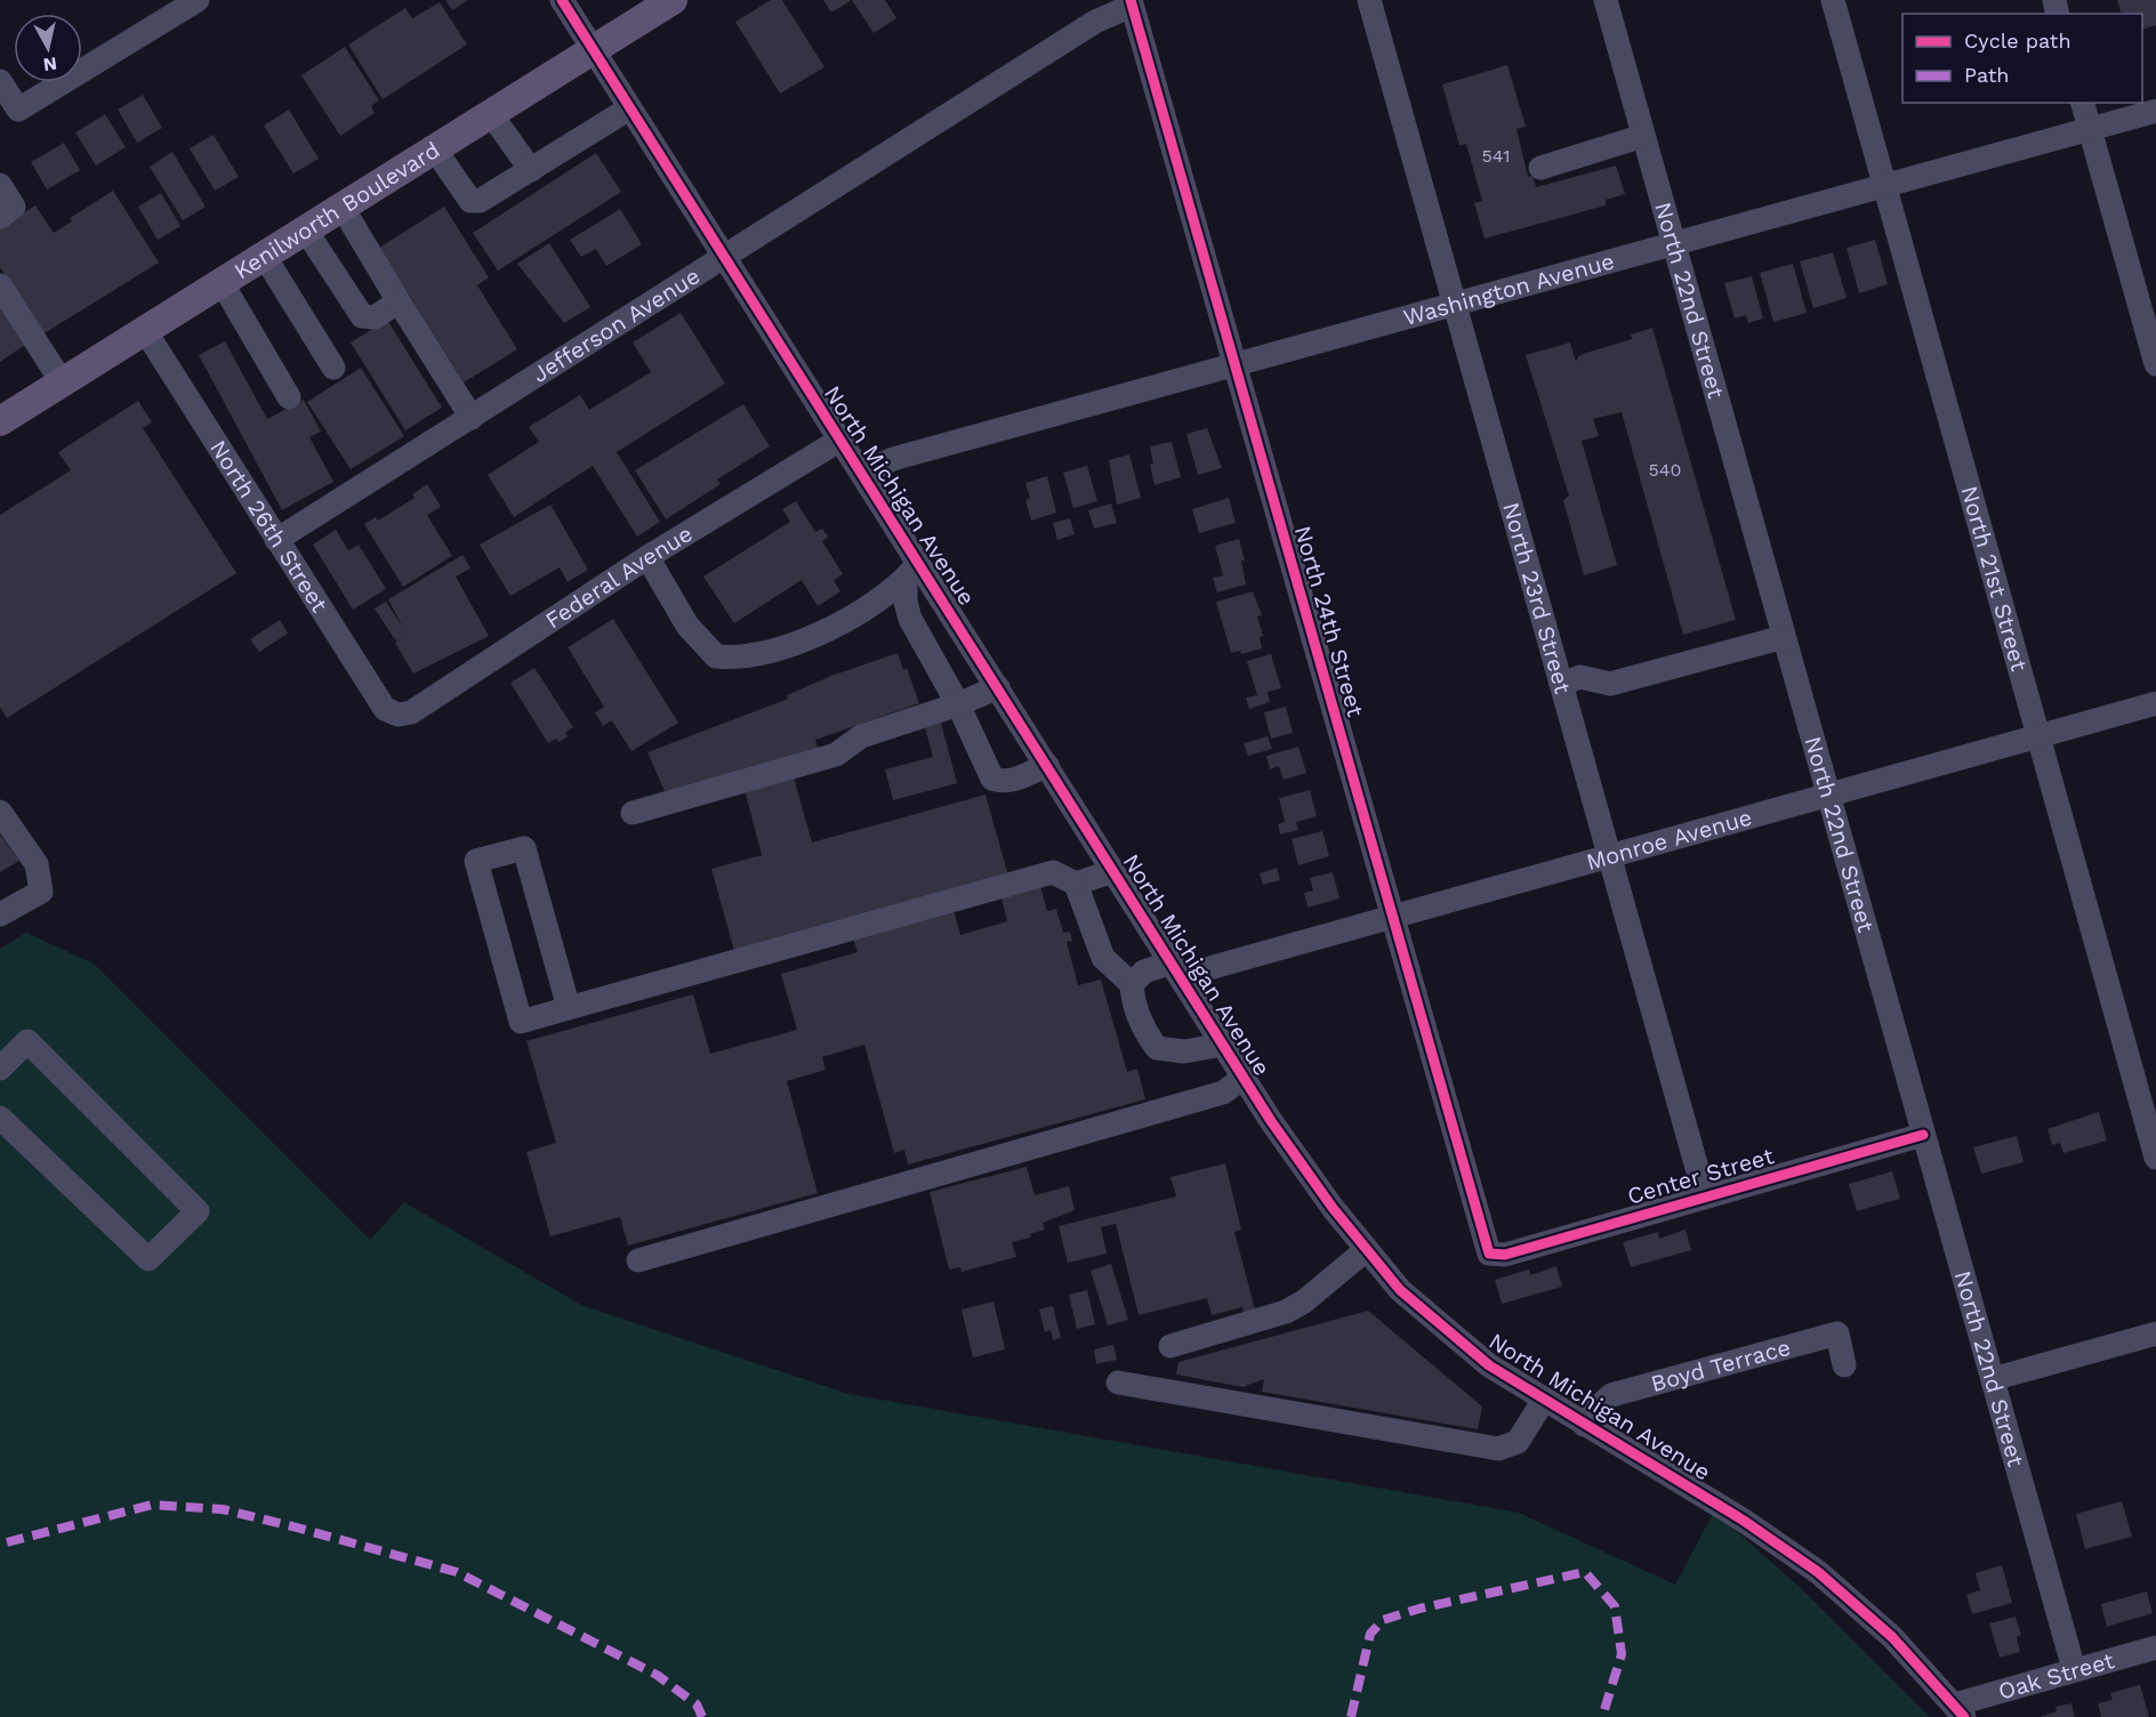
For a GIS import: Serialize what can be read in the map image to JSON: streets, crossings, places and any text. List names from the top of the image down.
{
  "streets": {
    "main road": ["Kenilworth Boulevard"],
    "street": [
      "Washington Avenue",
      "North 22nd Street",
      "Jefferson Avenue",
      "North Michigan Avenue",
      "North 26th Street",
      "Federal Avenue",
      "North 21st Street",
      "North 23rd Street",
      "North 24th Street",
      "Monroe Avenue",
      "Center Street",
      "Boyd Terrace",
      "Oak Street"
    ]
  },
  "crossings": [
    ["Kenilworth Boulevard", "North Michigan Avenue"],
    ["Kenilworth Boulevard", "North 26th Street"],
    ["Washington Avenue", "North 22nd Street"],
    ["Washington Avenue", "North Michigan Avenue"],
    ["Washington Avenue", "North 21st Street"],
    ["Washington Avenue", "North 23rd Street"],
    ["Washington Avenue", "North 24th Street"],
    ["North 22nd Street", "Monroe Avenue"],
    ["North 22nd Street", "Center Street"],
    ["North 22nd Street", "Oak Street"],
    ["Jefferson Avenue", "North Michigan Avenue"],
    ["Jefferson Avenue", "North 26th Street"],
    ["Jefferson Avenue", "North 24th Street"],
    ["North Michigan Avenue", "Federal Avenue"],
    ["North Michigan Avenue", "Monroe Avenue"],
    ["North Michigan Avenue", "Boyd Terrace"],
    ["North Michigan Avenue", "Oak Street"],
    ["North 26th Street", "Federal Avenue"],
    ["North 21st Street", "Monroe Avenue"],
    ["North 23rd Street", "Monroe Avenue"],
    ["North 23rd Street", "Center Street"],
    ["North 24th Street", "Monroe Avenue"],
    ["North 24th Street", "Center Street"]
  ],
  "house_numbers": ["541", "540"],
  "legend": ["Cycle path", "Path"],
  "north": "bottom"
}
